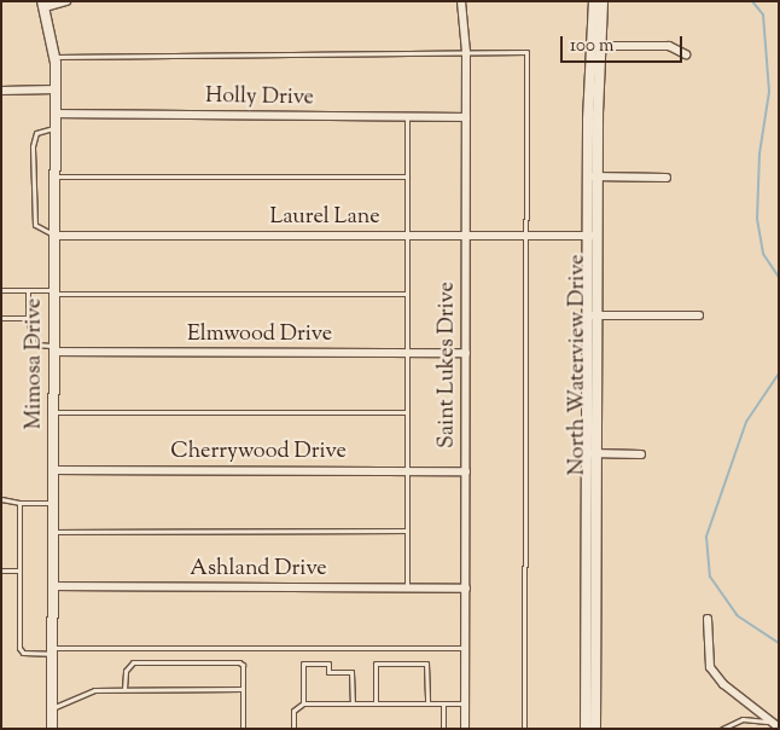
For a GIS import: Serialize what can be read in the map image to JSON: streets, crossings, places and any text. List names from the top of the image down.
{
  "streets": {
    "street": [
      "Holly Drive",
      "Laurel Lane",
      "Elmwood Drive",
      "Mimosa Drive",
      "Saint Lukes Drive",
      "North Waterview Drive",
      "Cherrywood Drive",
      "Ashland Drive"
    ]
  },
  "crossings": [
    ["Holly Drive", "Mimosa Drive"],
    ["Holly Drive", "Saint Lukes Drive"],
    ["Laurel Lane", "Mimosa Drive"],
    ["Laurel Lane", "Saint Lukes Drive"],
    ["Laurel Lane", "North Waterview Drive"],
    ["Elmwood Drive", "Mimosa Drive"],
    ["Elmwood Drive", "Saint Lukes Drive"],
    ["Mimosa Drive", "Cherrywood Drive"],
    ["Mimosa Drive", "Ashland Drive"],
    ["Saint Lukes Drive", "Cherrywood Drive"],
    ["Saint Lukes Drive", "Ashland Drive"]
  ],
  "scale_bar": "100 m"
}
